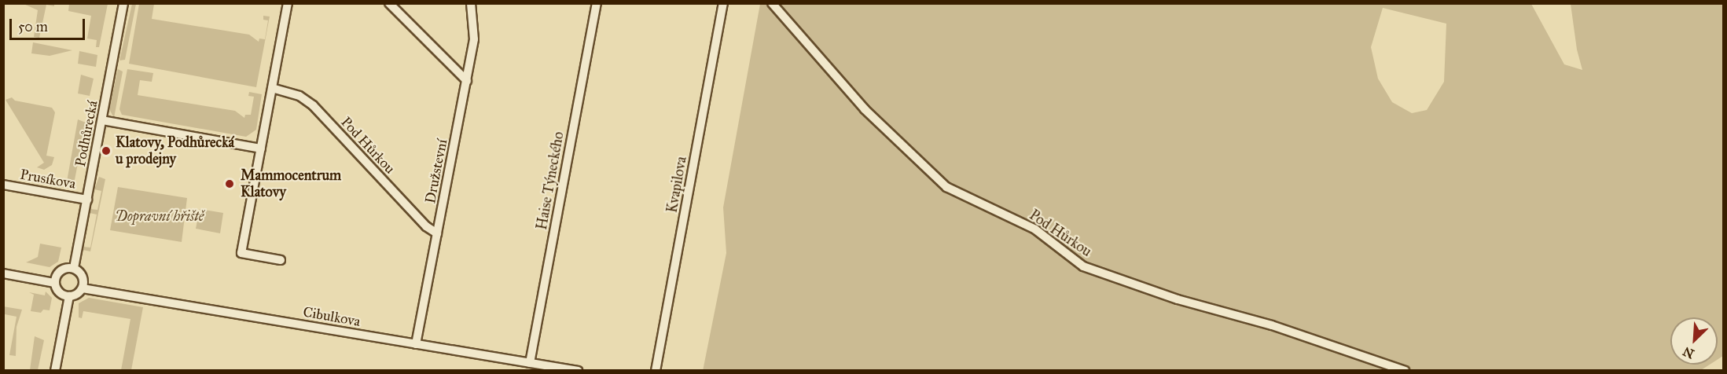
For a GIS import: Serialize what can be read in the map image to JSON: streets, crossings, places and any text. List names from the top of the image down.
{
  "streets": {
    "street": [
      "Podhůrecká",
      "Pod Hůrkou",
      "Družstevní",
      "Prusíkova",
      "Haise Týneckého",
      "Kvapilova",
      "Cibulkova"
    ]
  },
  "crossings": [
    ["Podhůrecká", "Prusíkova"],
    ["Podhůrecká", "Cibulkova"],
    ["Pod Hůrkou", "Družstevní"],
    ["Družstevní", "Cibulkova"],
    ["Haise Týneckého", "Cibulkova"]
  ],
  "parks": ["Dopravní hřiště"],
  "places": ["Klatovy, Podhůrecká u prodejny", "Mammocentrum Klatovy"],
  "scale_bar": "50 m",
  "north": "bottom left"
}
